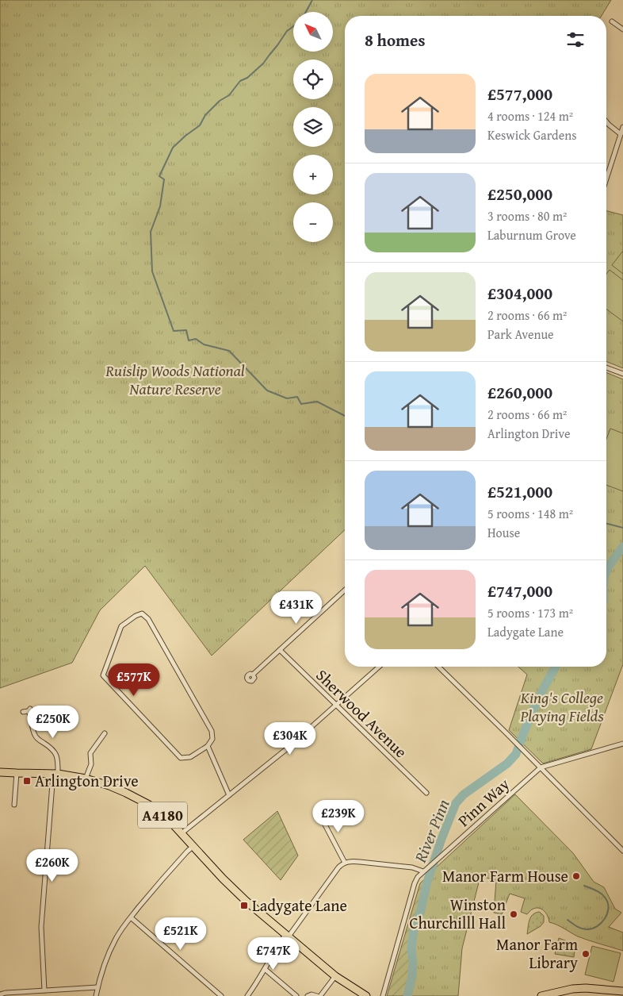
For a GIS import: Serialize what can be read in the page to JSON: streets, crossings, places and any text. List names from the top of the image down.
{
  "streets": {
    "main road": ["A4180"],
    "street": ["Sherwood Avenue", "Pinn Way"]
  },
  "water": ["River Pinn"],
  "parks": ["Ruislip Woods National Nature Reserve", "King's College Playing Fields"],
  "places": {
    "transit": ["Arlington Drive", "Ladygate Lane"],
    "other": ["Manor Farm House", "Winston Churchilll Hall", "Manor Farm Library"]
  },
  "north": "top left",
  "page": {
    "map_buttons": ["+", "−"],
    "heading": "8 homes",
    "list": [
      {
        "name": "£577,000",
        "note": "4 rooms · 124 m² · Keswick Gardens"
      },
      {
        "name": "£250,000",
        "note": "3 rooms · 80 m² · Laburnum Grove"
      },
      {
        "name": "£304,000",
        "note": "2 rooms · 66 m² · Park Avenue"
      },
      {
        "name": "£260,000",
        "note": "2 rooms · 66 m² · Arlington Drive"
      },
      {
        "name": "£521,000",
        "note": "5 rooms · 148 m² · House"
      },
      {
        "name": "£747,000",
        "note": "5 rooms · 173 m² · Ladygate Lane"
      }
    ],
    "price": [
      "£431K",
      "£577K",
      "£250K",
      "£304K",
      "£239K",
      "£260K",
      "£521K",
      "£747K"
    ]
  }
}
